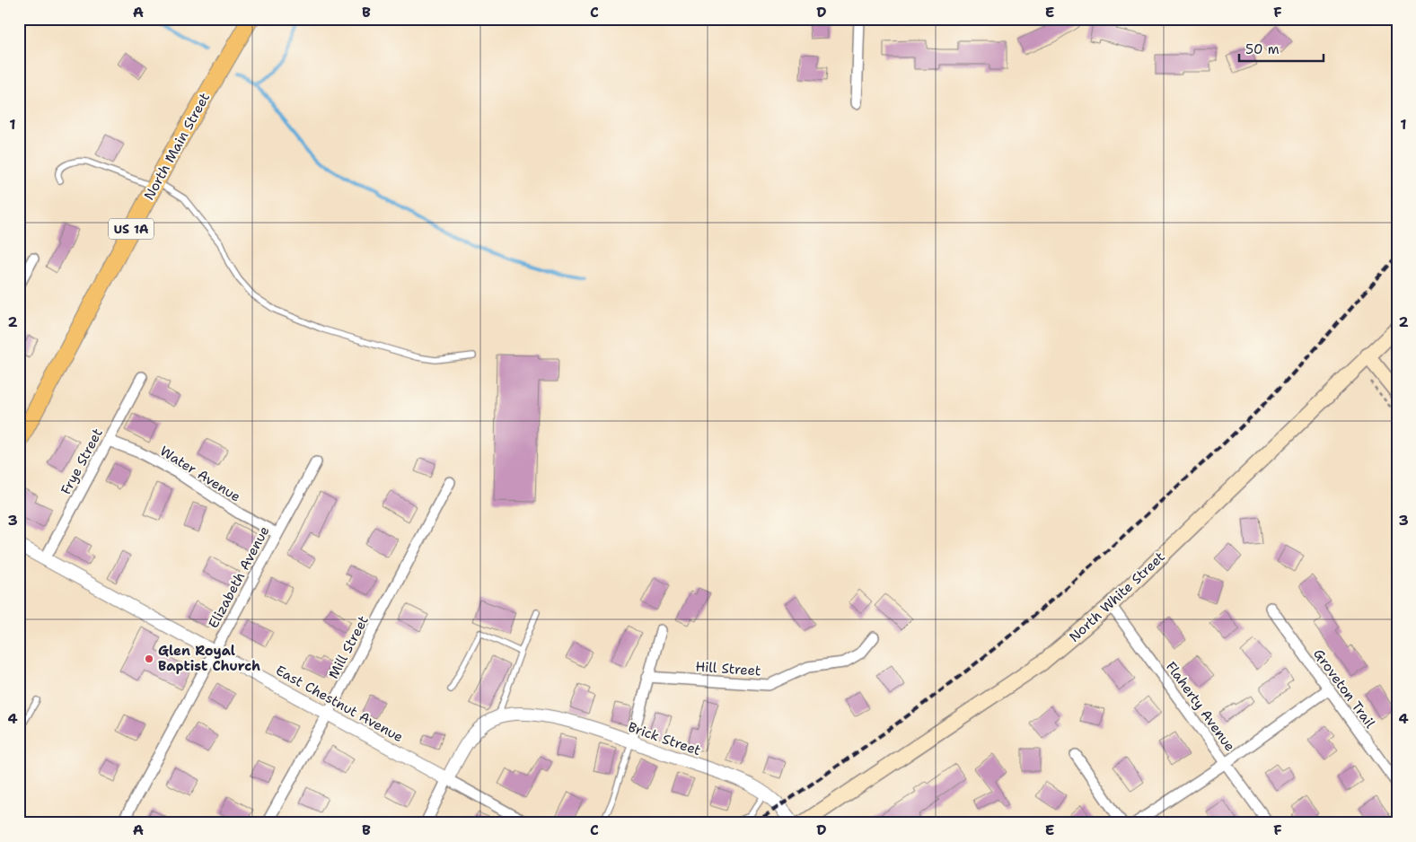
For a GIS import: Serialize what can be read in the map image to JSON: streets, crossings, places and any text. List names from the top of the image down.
{
  "streets": {
    "main road": ["North Main Street", "US 1A", "North White Street"],
    "street": [
      "Frye Street",
      "Water Avenue",
      "Elizabeth Avenue",
      "Mill Street",
      "Hill Street",
      "Groveton Trail",
      "East Chestnut Avenue",
      "Flaherty Avenue",
      "Brick Street"
    ]
  },
  "crossings": [
    ["Frye Street", "Water Avenue"],
    ["Frye Street", "East Chestnut Avenue"],
    ["Water Avenue", "Elizabeth Avenue"],
    ["Elizabeth Avenue", "East Chestnut Avenue"],
    ["North White Street", "Flaherty Avenue"],
    ["Mill Street", "East Chestnut Avenue"]
  ],
  "places": ["Glen Royal Baptist Church"],
  "scale_bar": "50 m",
  "grid": {
    "columns": [
      "A",
      "B",
      "C",
      "D",
      "E",
      "F"
    ],
    "rows": [
      "1",
      "2",
      "3",
      "4"
    ]
  }
}
